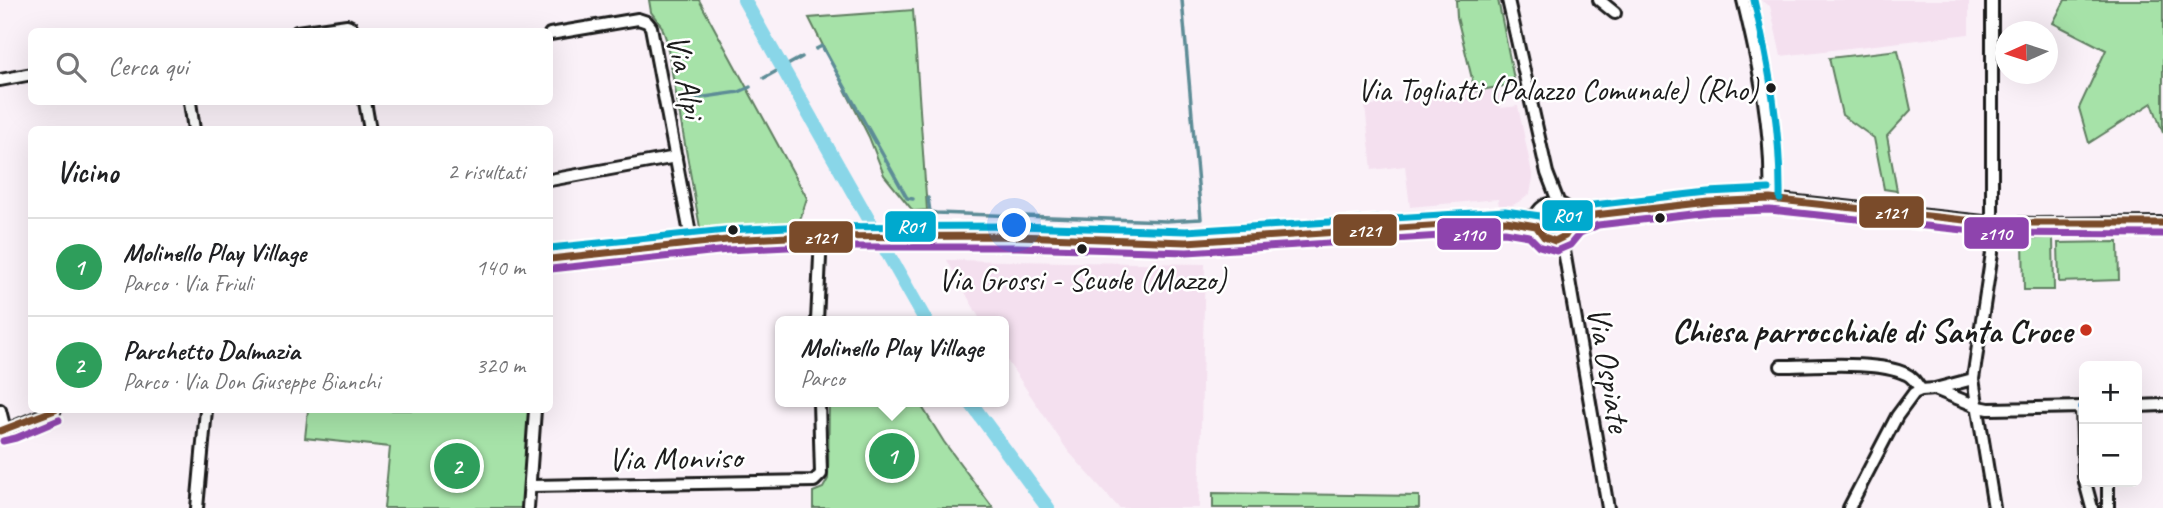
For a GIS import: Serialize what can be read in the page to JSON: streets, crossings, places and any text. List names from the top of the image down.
{
  "streets": {
    "street": ["Via Alpi", "Via Ospiate", "Via Monviso"]
  },
  "places": ["Via Togliatti (Palazzo Comunale) (Rho)", "Via Grossi - Scuole (Mazzo)", "Chiesa parrocchiale di Santa Croce"],
  "lines": ["transit line R01", "transit line z121", "transit line z110"],
  "north": "left",
  "page": {
    "search": "Cerca qui",
    "heading": ["Vicino", "2 risultati"],
    "list": [
      {
        "mark": "1",
        "name": "Molinello Play Village",
        "note": "Parco · Via Friuli",
        "value": "140 m"
      },
      {
        "mark": "2",
        "name": "Parchetto Dalmazia",
        "note": "Parco · Via Don Giuseppe Bianchi",
        "value": "320 m"
      }
    ],
    "popup": ["Molinello Play Village", "Parco"],
    "map_buttons": ["+", "−"],
    "pins": ["1", "2"]
  }
}
